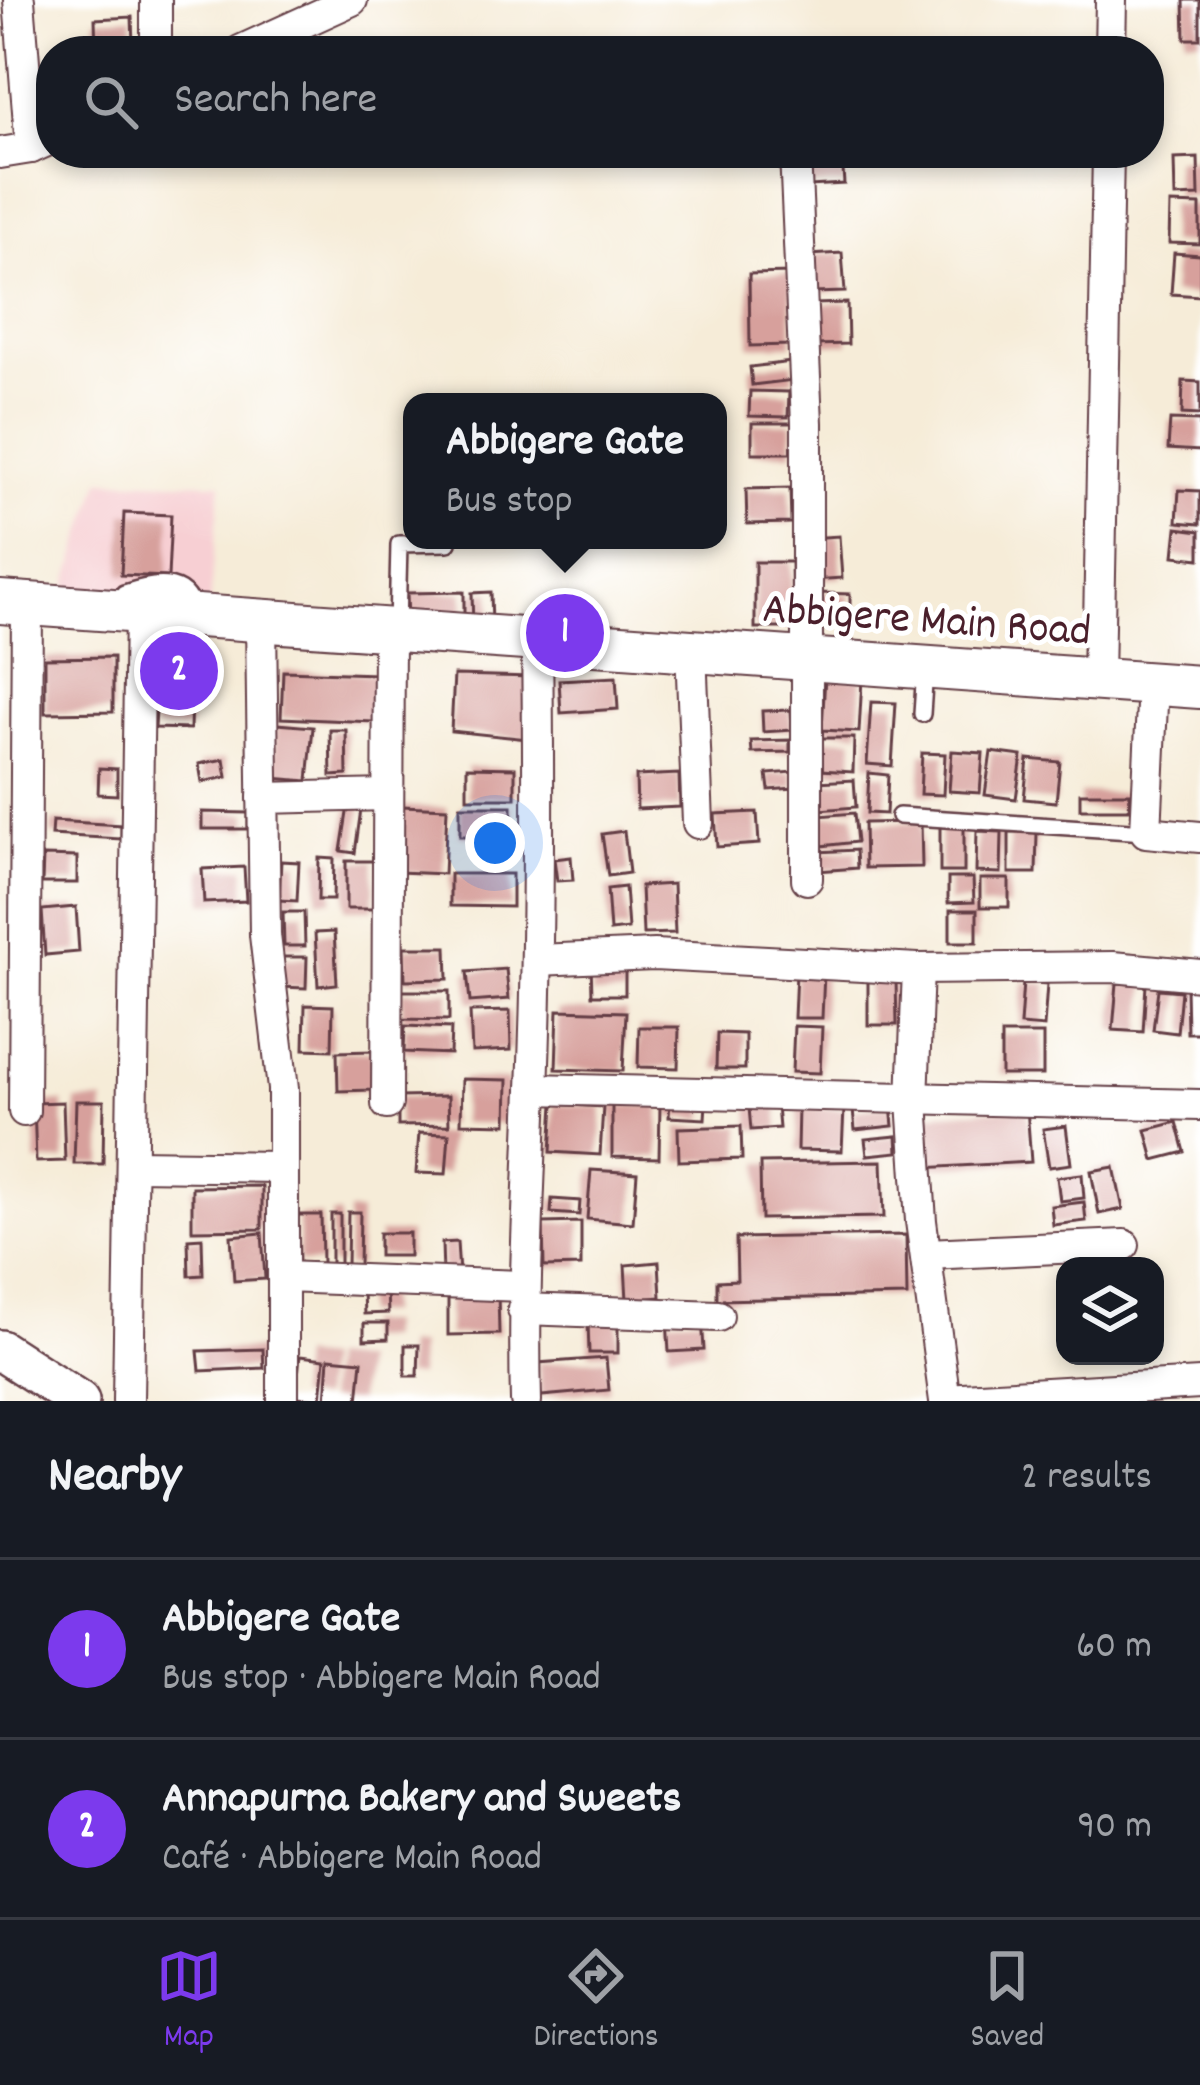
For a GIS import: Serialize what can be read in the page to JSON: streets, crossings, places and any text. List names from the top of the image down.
{
  "streets": {
    "main road": ["Abbigere Main Road"]
  },
  "page": {
    "search": "Search here",
    "popup": ["Abbigere Gate", "Bus stop"],
    "pins": ["1", "2"],
    "heading": ["Nearby", "2 results"],
    "list": [
      {
        "mark": "1",
        "name": "Abbigere Gate",
        "note": "Bus stop · Abbigere Main Road",
        "value": "60 m"
      },
      {
        "mark": "2",
        "name": "Annapurna Bakery and Sweets",
        "note": "Café · Abbigere Main Road",
        "value": "90 m"
      }
    ],
    "nav": ["Map", "Directions", "Saved"]
  }
}
